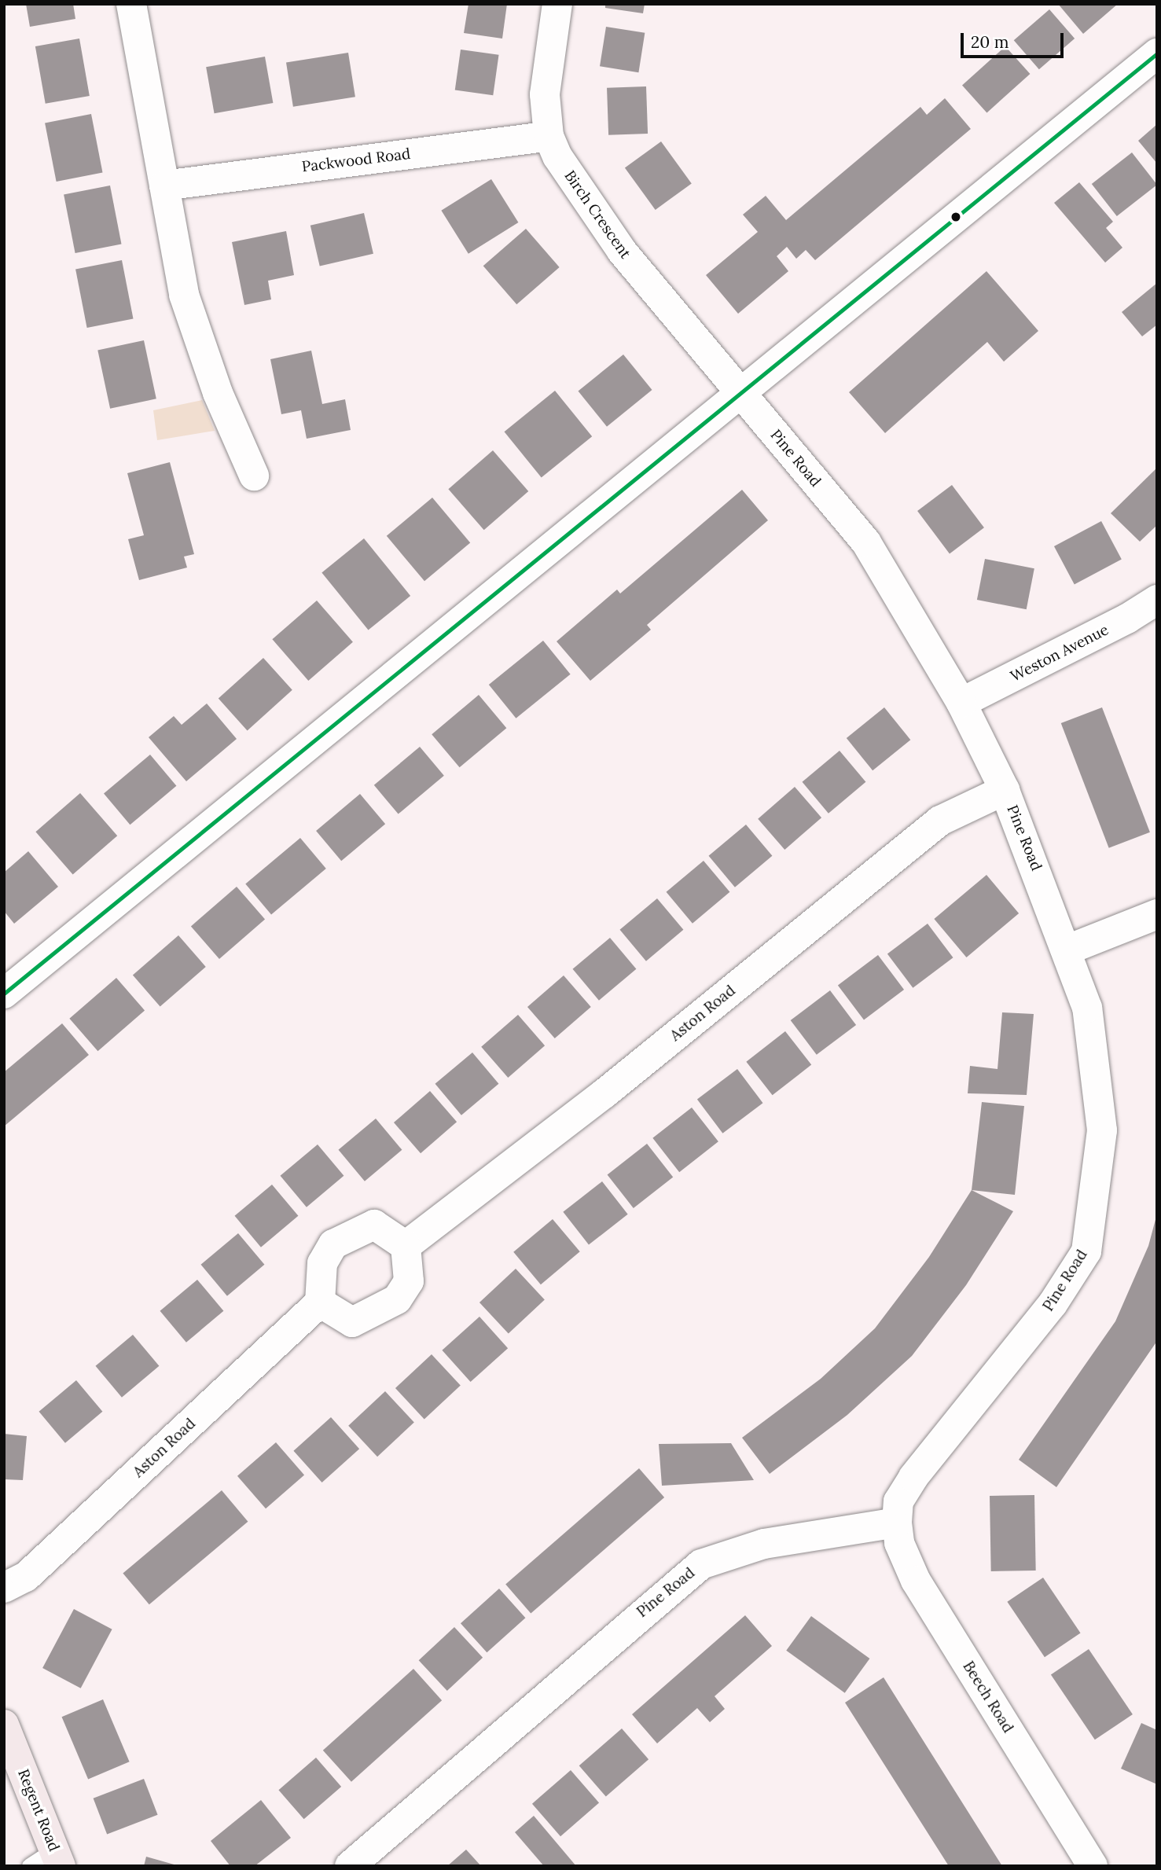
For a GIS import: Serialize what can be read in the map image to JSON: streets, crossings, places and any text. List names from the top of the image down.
{
  "streets": {
    "street": [
      "Packwood Road",
      "Birch Crescent",
      "Pine Road",
      "Weston Avenue",
      "Aston Road",
      "Beech Road",
      "Regent Road"
    ]
  },
  "crossings": [
    ["Packwood Road", "Birch Crescent"],
    ["Birch Crescent", "Pine Road"],
    ["Pine Road", "Weston Avenue"],
    ["Pine Road", "Aston Road"],
    ["Pine Road", "Beech Road"]
  ],
  "scale_bar": "20 m"
}
